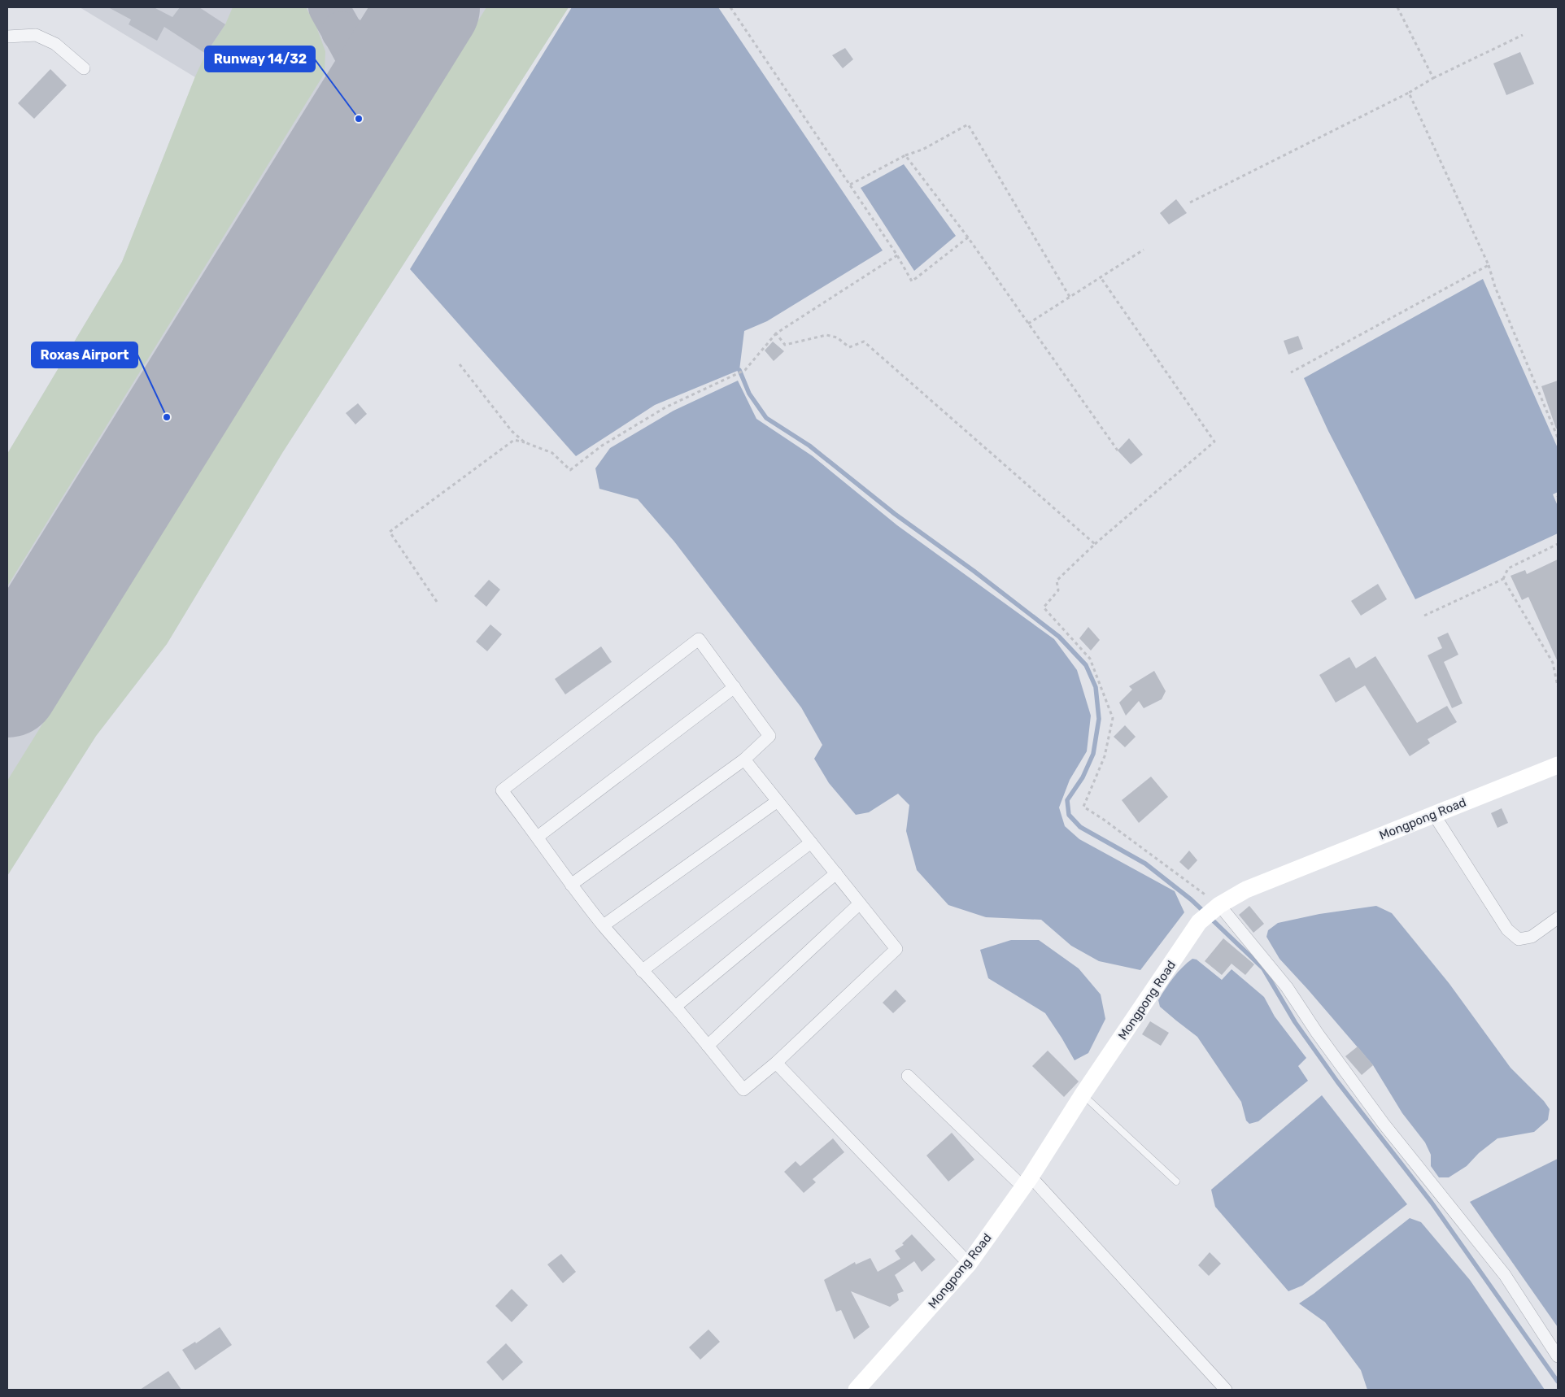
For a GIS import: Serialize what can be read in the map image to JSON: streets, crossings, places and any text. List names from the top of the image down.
{
  "streets": {
    "main road": ["Mongpong Road"]
  },
  "places": ["Runway 14/32", "Roxas Airport"]
}
